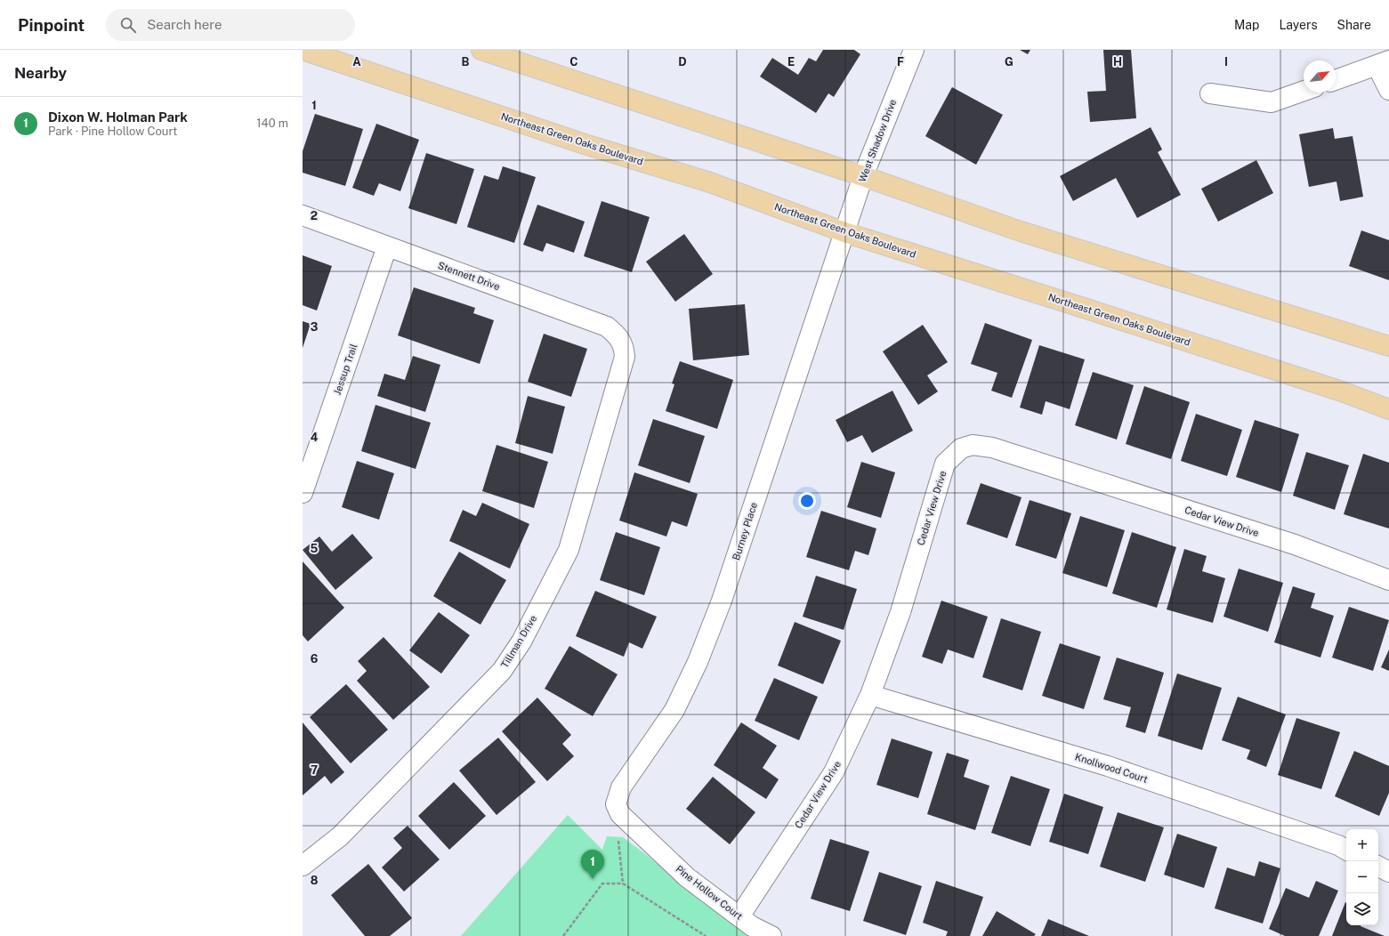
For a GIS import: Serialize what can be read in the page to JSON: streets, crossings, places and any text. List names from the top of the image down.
{
  "streets": {
    "main road": ["Northeast Green Oaks Boulevard"],
    "street": [
      "West Shadow Drive",
      "Stennett Drive",
      "Jessup Trail",
      "Cedar View Drive",
      "Burney Place",
      "Tillman Drive",
      "Knollwood Court",
      "Pine Hollow Court"
    ]
  },
  "crossings": [
    ["Northeast Green Oaks Boulevard", "West Shadow Drive"],
    ["Northeast Green Oaks Boulevard", "Burney Place"],
    ["West Shadow Drive", "Burney Place"],
    ["Stennett Drive", "Jessup Trail"],
    ["Stennett Drive", "Tillman Drive"],
    ["Cedar View Drive", "Knollwood Court"],
    ["Cedar View Drive", "Pine Hollow Court"],
    ["Burney Place", "Pine Hollow Court"]
  ],
  "north": "top right",
  "page": {
    "header": "Pinpoint",
    "search": "Search here",
    "nav": ["Map", "Layers", "Share"],
    "heading": "Nearby",
    "list": [
      {
        "mark": "1",
        "name": "Dixon W. Holman Park",
        "note": "Park · Pine Hollow Court",
        "value": "140 m"
      }
    ],
    "map_buttons": ["+", "−"],
    "pins": "1"
  },
  "grid": {
    "columns": [
      "A",
      "B",
      "C",
      "D",
      "E",
      "F",
      "G",
      "H",
      "I"
    ],
    "rows": [
      "1",
      "2",
      "3",
      "4",
      "5",
      "6",
      "7",
      "8"
    ]
  }
}
